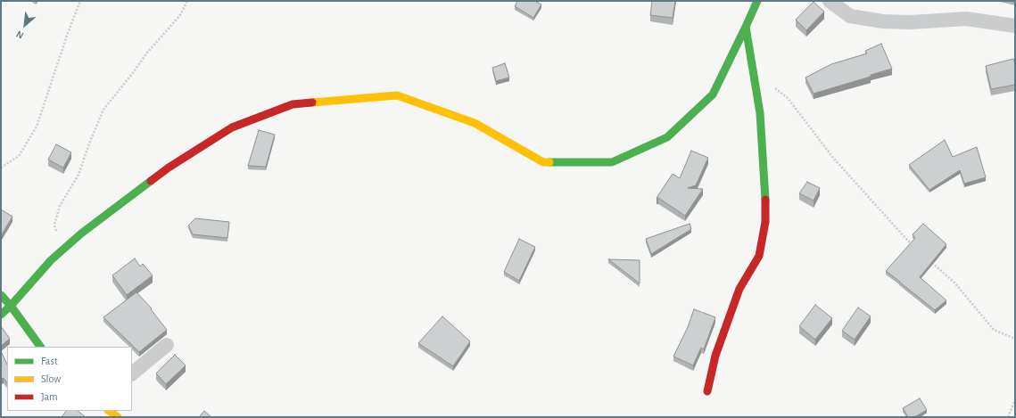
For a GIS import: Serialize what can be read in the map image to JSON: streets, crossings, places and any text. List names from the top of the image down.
{
  "legend": ["Fast", "Slow", "Jam"],
  "north": "bottom left"
}
